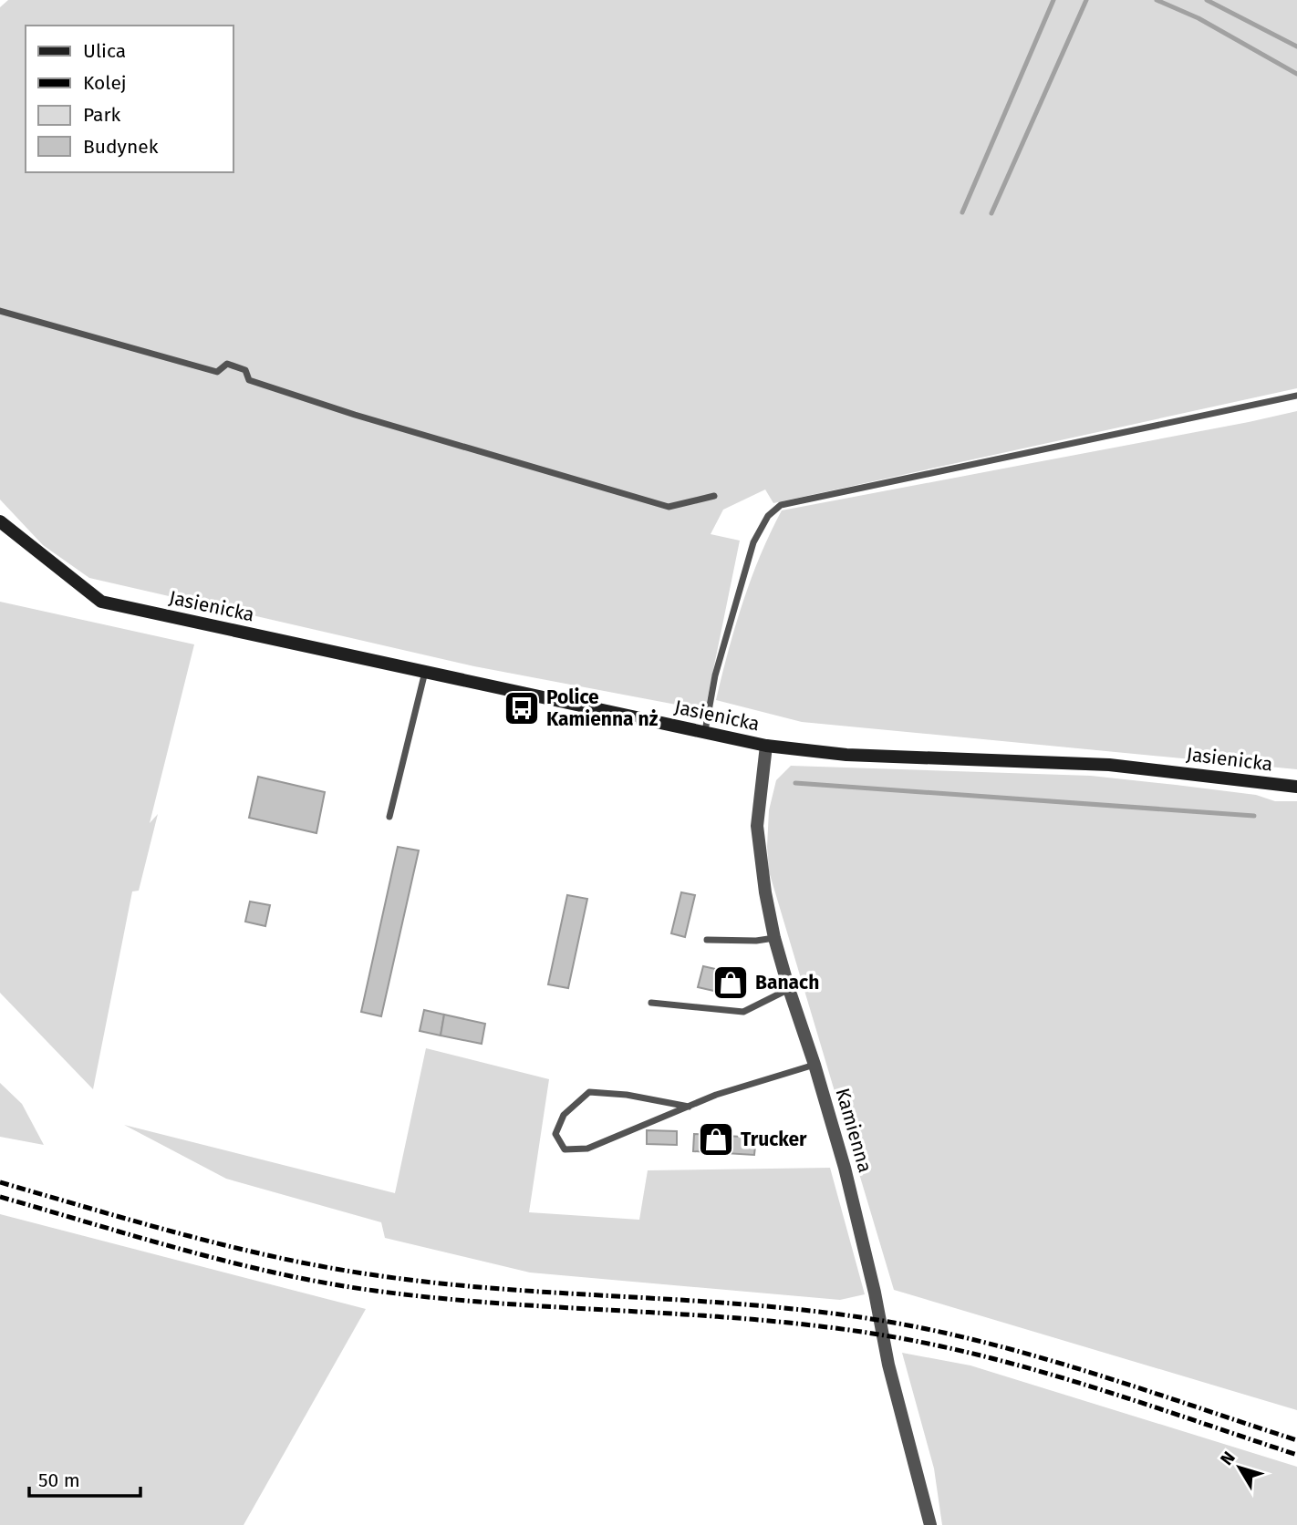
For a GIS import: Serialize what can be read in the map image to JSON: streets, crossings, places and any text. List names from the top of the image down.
{
  "streets": {
    "main road": ["Jasienicka"],
    "street": ["Kamienna"]
  },
  "crossings": [
    ["Jasienicka", "Kamienna"]
  ],
  "places": {
    "bus stop": ["Police Kamienna nż"],
    "shop": ["Banach", "Trucker"]
  },
  "legend": [
    "Ulica",
    "Kolej",
    "Park",
    "Budynek"
  ],
  "scale_bar": "50 m",
  "north": "top left"
}
